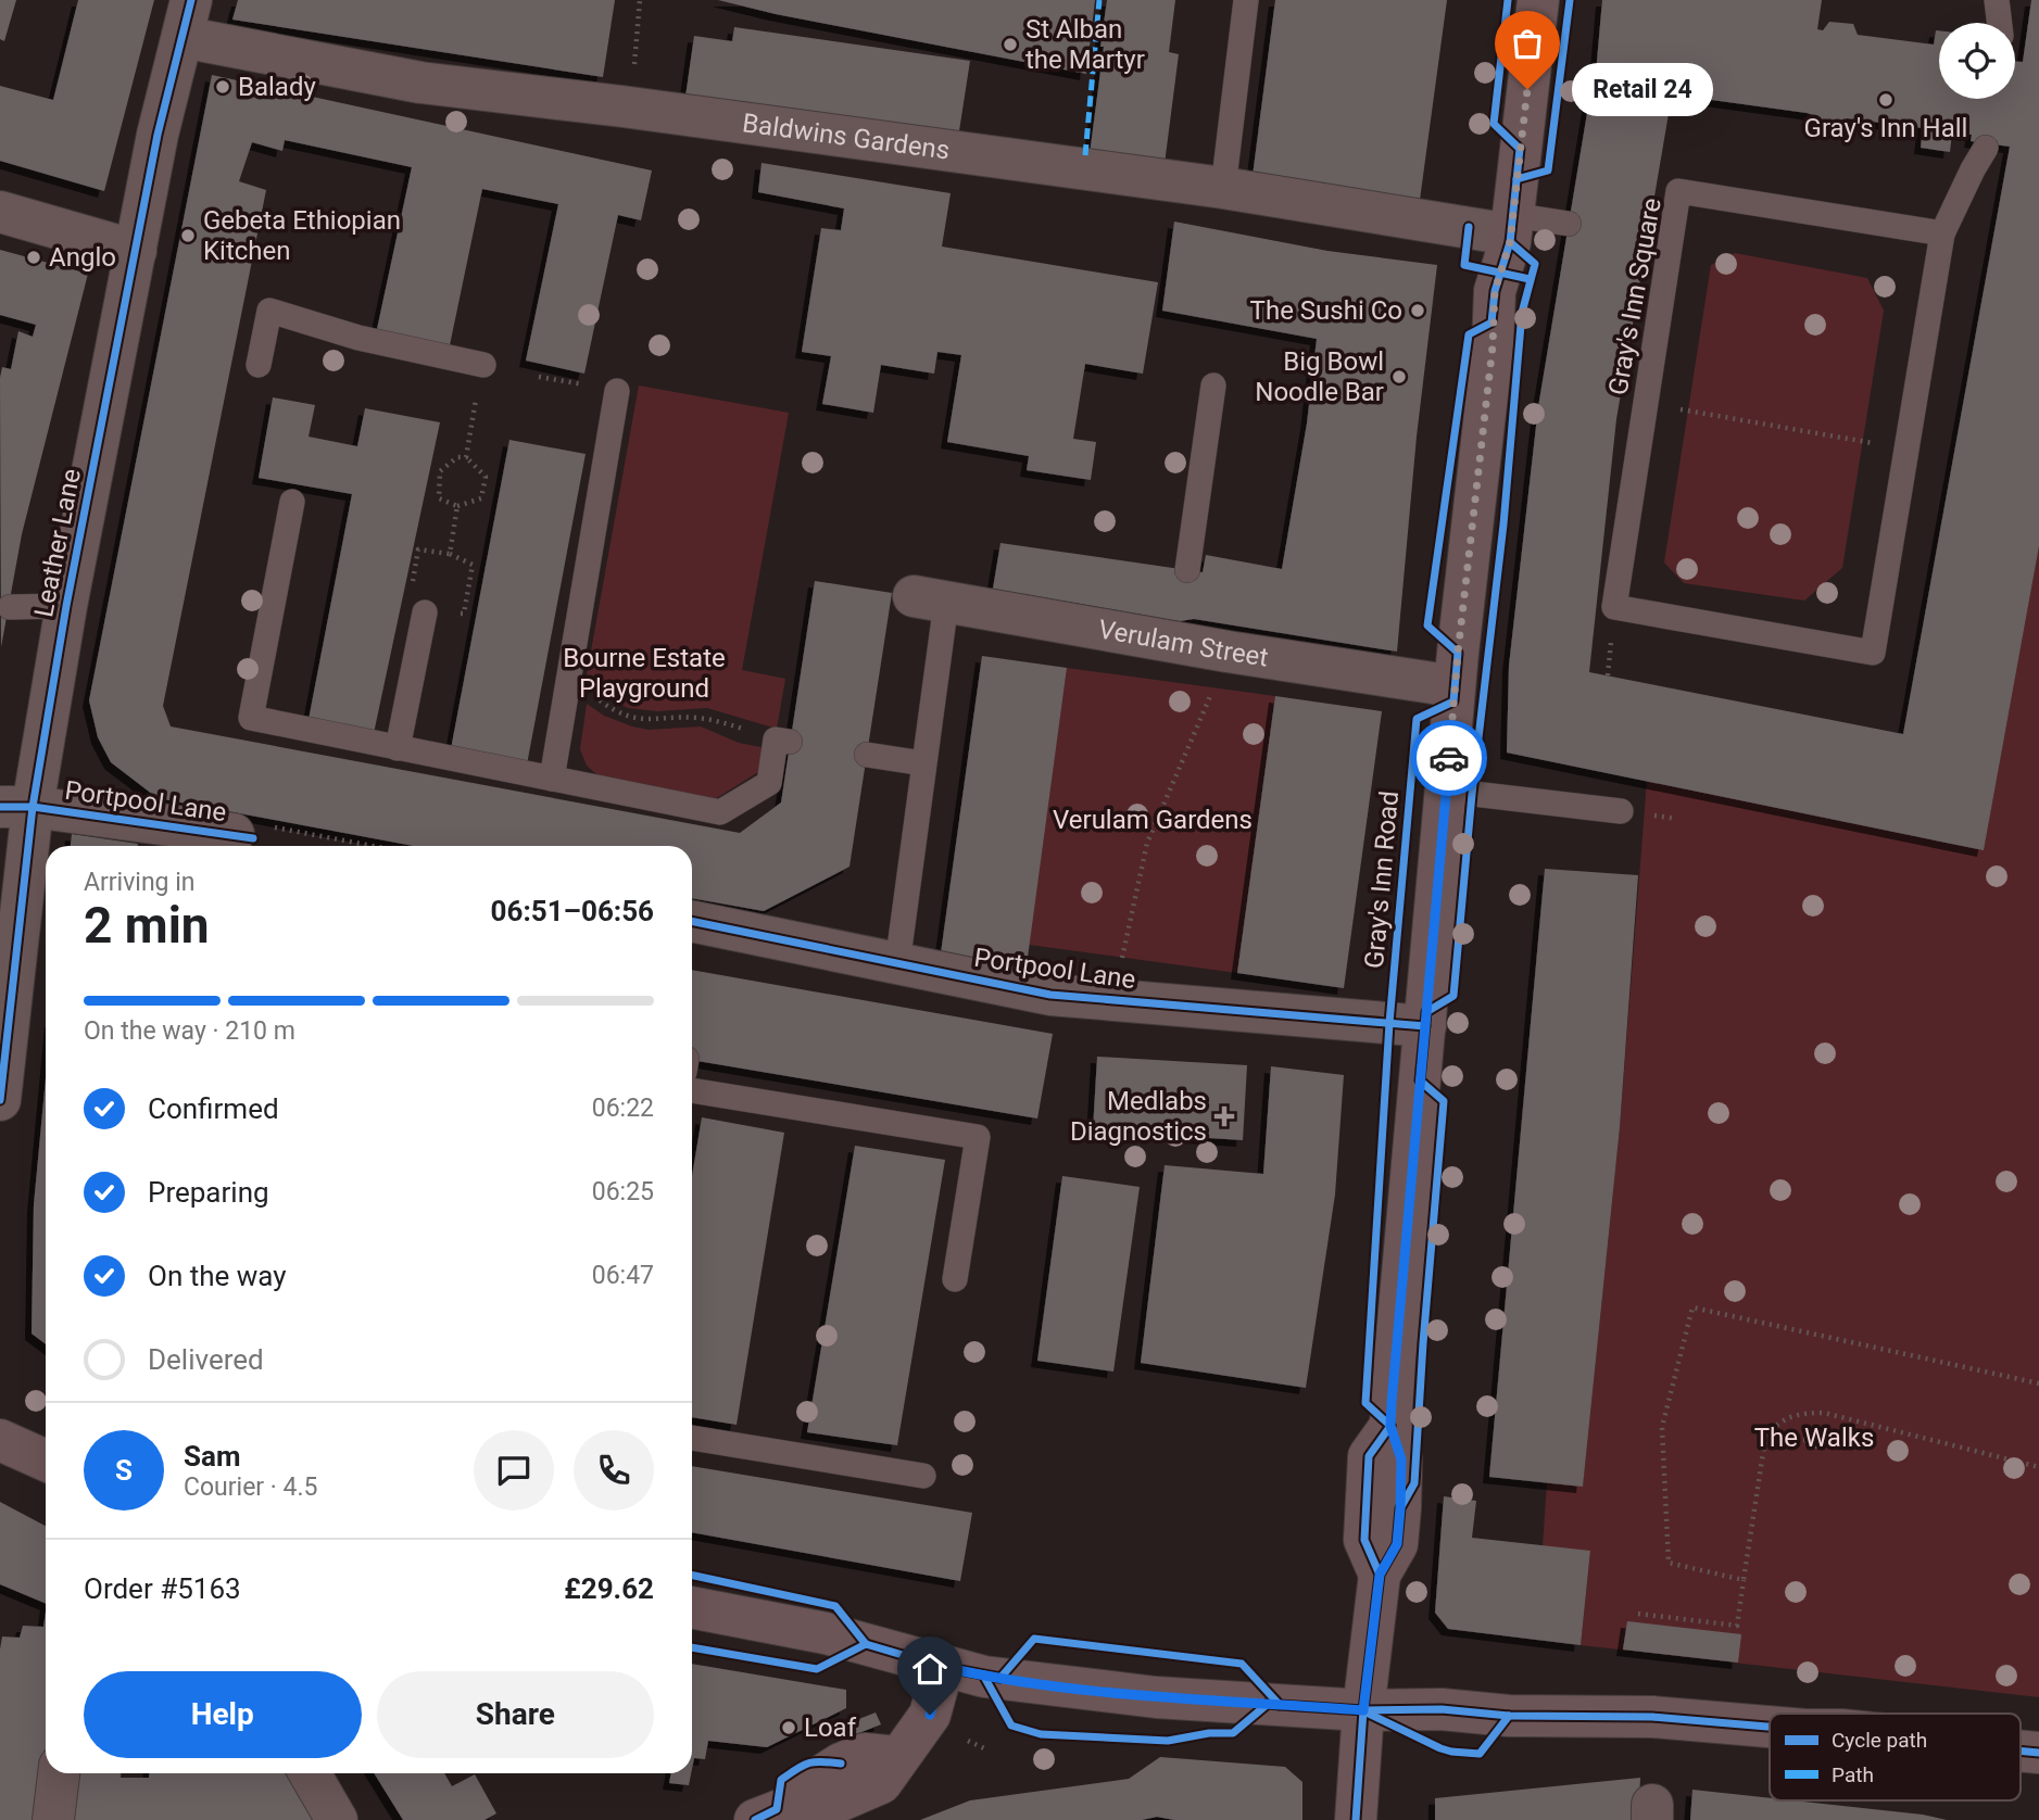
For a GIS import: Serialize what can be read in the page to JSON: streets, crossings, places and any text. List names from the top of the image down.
{
  "streets": {
    "street": [
      "Baldwins Gardens",
      "Leather Lane",
      "Verulam Street",
      "Portpool Lane"
    ],
    "lane": ["Gray's Inn Square"],
    "cycle path": ["Gray's Inn Road"]
  },
  "crossings": [
    ["Baldwins Gardens", "Leather Lane"],
    ["Leather Lane", "Portpool Lane"]
  ],
  "parks": ["Bourne Estate Playground", "Verulam Gardens", "The Walks"],
  "places": {
    "other": [
      "St Alban the Martyr",
      "Balady",
      "Retail 24",
      "Gray's Inn Hall",
      "Gebeta Ethiopian Kitchen",
      "Anglo",
      "The Sushi Co",
      "Big Bowl Noodle Bar",
      "Loaf"
    ],
    "health": ["Medlabs Diagnostics"]
  },
  "legend": ["Cycle path", "Path"],
  "page": {
    "bubble": "Retail 24",
    "heading": ["2 min", "Arriving in", "06:51–06:56"],
    "panel": [
      "Sam",
      "Courier · 4.5",
      "Order #5163",
      "£29.62"
    ],
    "bar": "On the way · 210 m",
    "list": [
      ["Confirmed", "06:22"],
      ["Preparing", "06:25"],
      ["On the way", "06:47"],
      "Delivered"
    ],
    "round": "S",
    "buttons": ["Help", "Share"]
  }
}
